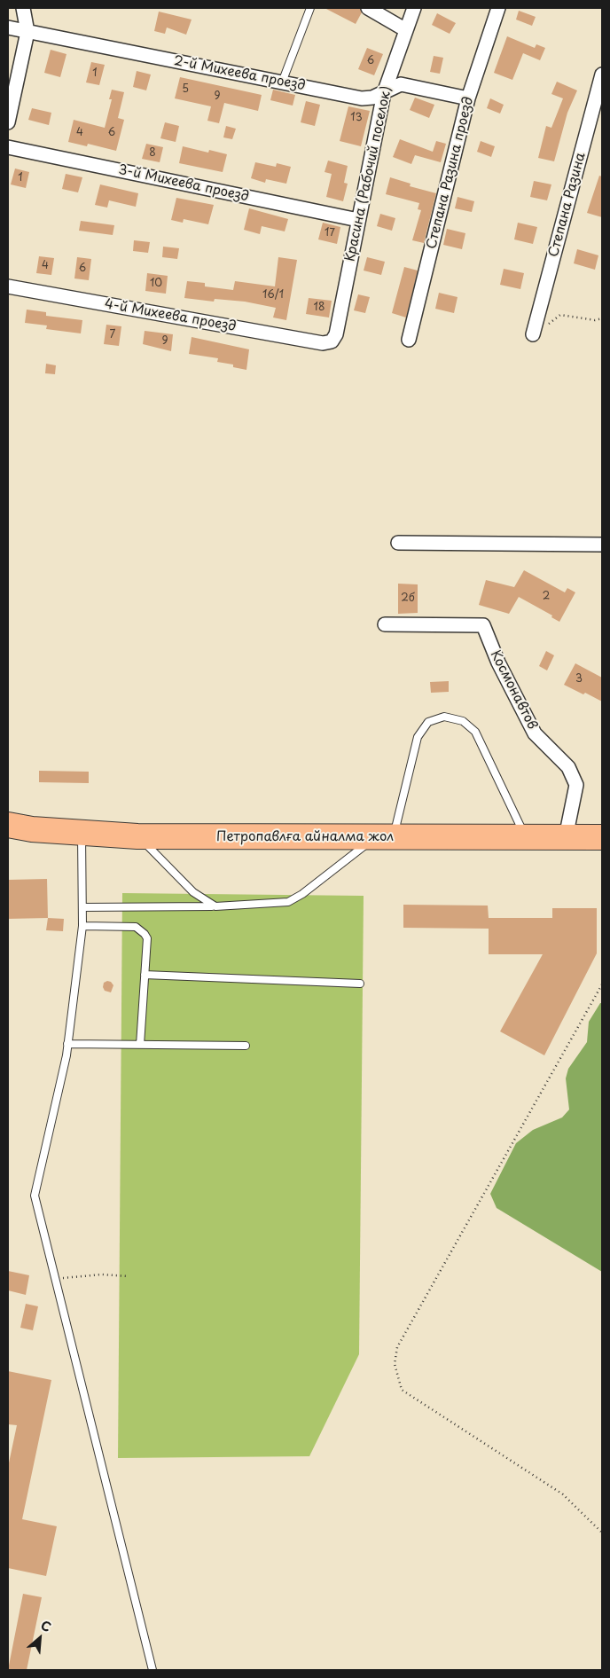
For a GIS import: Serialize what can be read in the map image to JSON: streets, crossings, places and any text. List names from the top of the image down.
{
  "streets": {
    "highway": ["Петропавлға айналма жол"],
    "street": [
      "2-й Михеева проезд",
      "Степана Разина проезд",
      "Красина (Рабочий поселок)",
      "3-й Михеева проезд",
      "Степана Разина",
      "4-й Михеева проезд",
      "Космонавтов"
    ]
  },
  "crossings": [
    ["2-й Михеева проезд", "Степана Разина проезд"],
    ["2-й Михеева проезд", "Красина (Рабочий поселок)"],
    ["Красина (Рабочий поселок)", "3-й Михеева проезд"],
    ["Красина (Рабочий поселок)", "4-й Михеева проезд"],
    ["Космонавтов", "Петропавлға айналма жол"]
  ],
  "house_numbers": [
    "6",
    "1",
    "5",
    "9",
    "13",
    "4",
    "6",
    "8",
    "1",
    "17",
    "4",
    "6",
    "10",
    "16/1",
    "18",
    "7",
    "9",
    "2",
    "2б",
    "3"
  ],
  "north": "top right"
}
